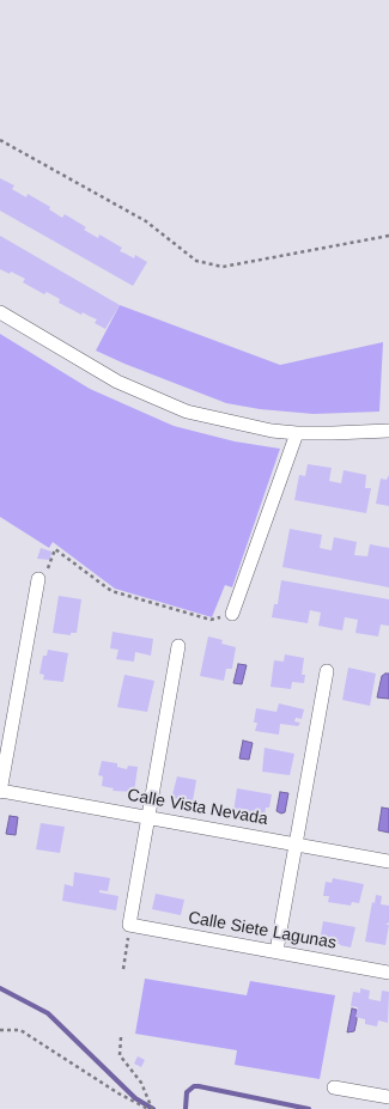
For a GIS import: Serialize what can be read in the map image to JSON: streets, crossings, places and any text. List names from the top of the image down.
{
  "streets": {
    "street": ["Calle Vista Nevada", "Calle Siete Lagunas"]
  }
}
